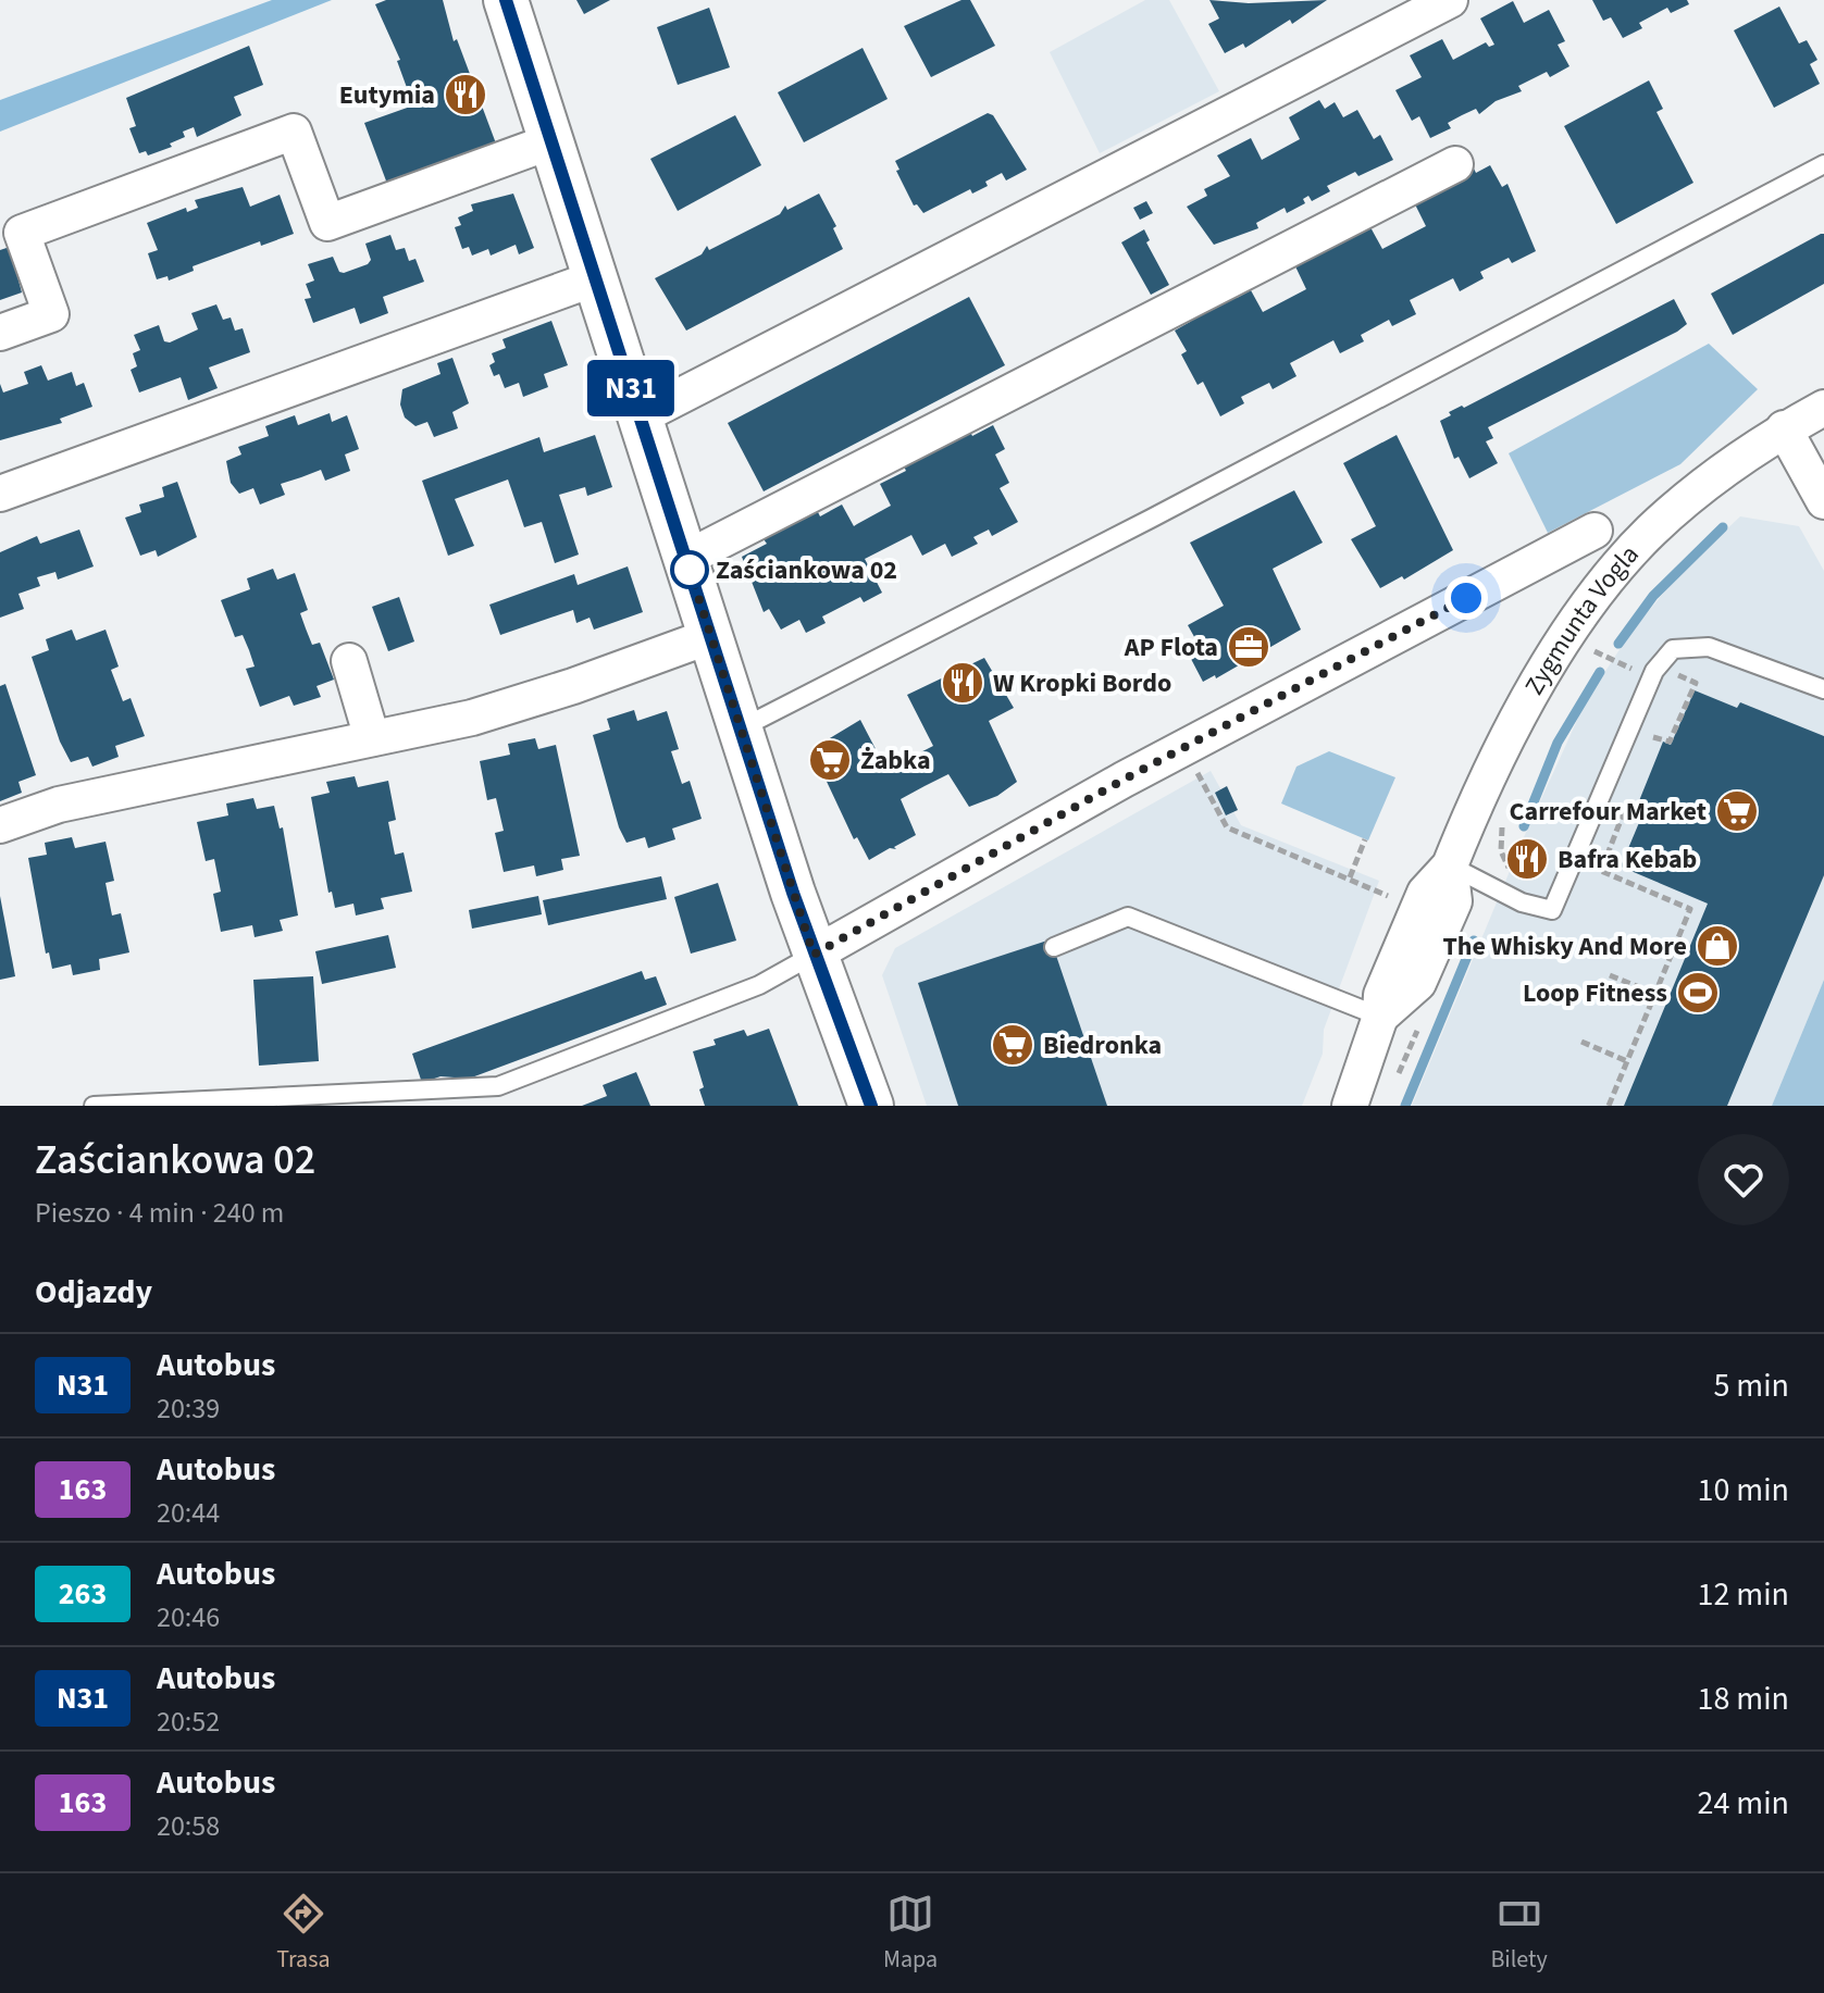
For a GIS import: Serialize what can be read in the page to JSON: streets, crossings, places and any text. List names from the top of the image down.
{
  "streets": {
    "street": ["Zygmunta Vogla"]
  },
  "places": {
    "restaurant": ["Eutymia", "W Kropki Bordo", "Bafra Kebab"],
    "other": ["Zaściankowa 02"],
    "office": ["AP Flota"],
    "supermarket": ["Żabka", "Carrefour Market", "Biedronka"],
    "shop": ["The Whisky And More"],
    "sports": ["Loop Fitness"]
  },
  "lines": ["bus line N31"],
  "page": {
    "on_map": "N31",
    "heading": [
      ["Zaściankowa 02", "Pieszo · 4 min · 240 m"],
      "Odjazdy"
    ],
    "list": [
      {
        "mark": "N31",
        "name": "Autobus",
        "note": "20:39",
        "value": "5 min"
      },
      {
        "mark": "163",
        "name": "Autobus",
        "note": "20:44",
        "value": "10 min"
      },
      {
        "mark": "263",
        "name": "Autobus",
        "note": "20:46",
        "value": "12 min"
      },
      {
        "mark": "N31",
        "name": "Autobus",
        "note": "20:52",
        "value": "18 min"
      },
      {
        "mark": "163",
        "name": "Autobus",
        "note": "20:58",
        "value": "24 min"
      }
    ],
    "tabs": ["Trasa", "Mapa", "Bilety"]
  }
}
